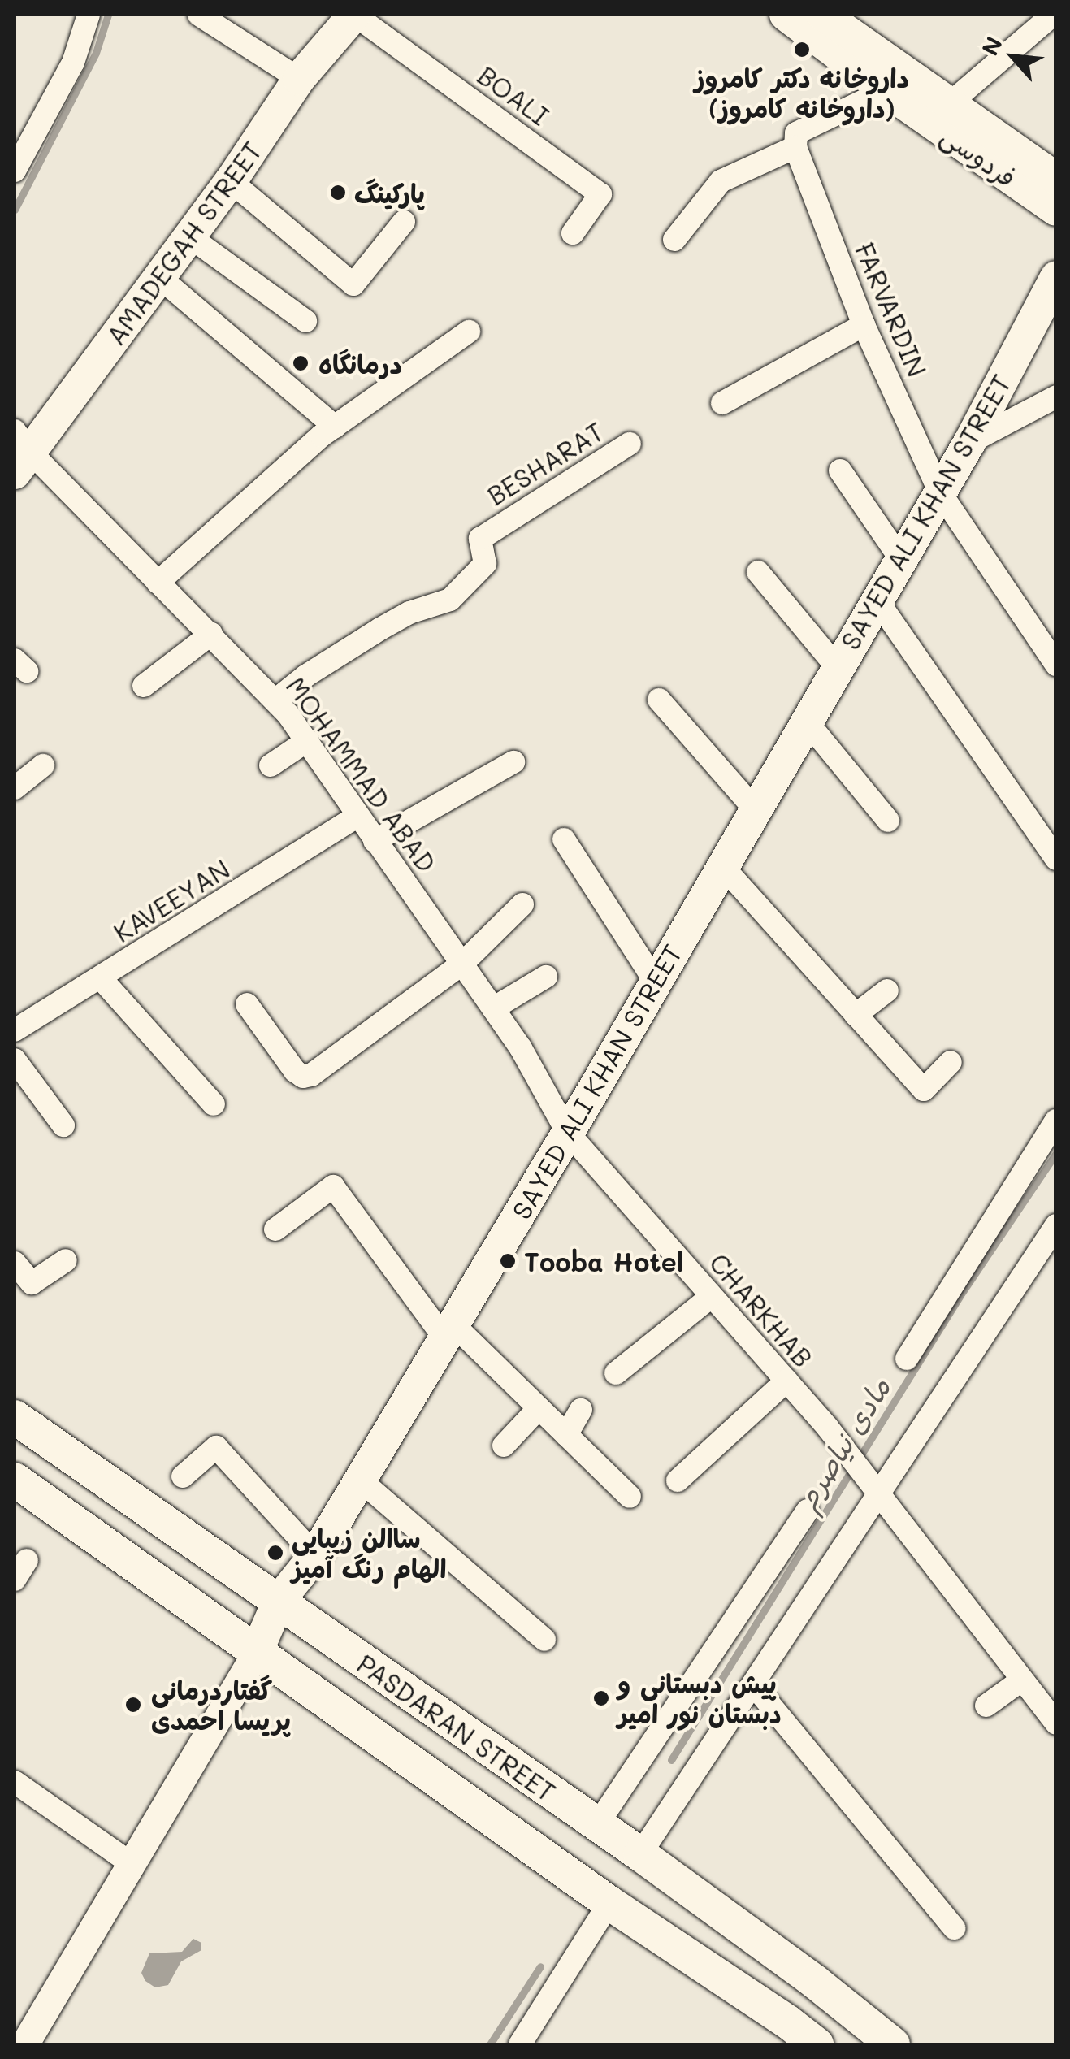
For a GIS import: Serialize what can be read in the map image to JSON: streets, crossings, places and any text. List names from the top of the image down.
{
  "streets": {
    "main road": [
      "فردوسی",
      "AMADEGAH STREET",
      "SAYED ALI KHAN STREET",
      "PASDARAN STREET"
    ],
    "street": [
      "BOALI",
      "FARVARDIN",
      "BESHARAT",
      "MOHAMMAD ABAD",
      "KAVEEYAN",
      "CHARKHAB"
    ]
  },
  "crossings": [
    ["BOALI", "AMADEGAH STREET"],
    ["AMADEGAH STREET", "MOHAMMAD ABAD"],
    ["FARVARDIN", "SAYED ALI KHAN STREET"],
    ["BESHARAT", "MOHAMMAD ABAD"],
    ["SAYED ALI KHAN STREET", "MOHAMMAD ABAD"],
    ["SAYED ALI KHAN STREET", "CHARKHAB"],
    ["SAYED ALI KHAN STREET", "PASDARAN STREET"],
    ["MOHAMMAD ABAD", "KAVEEYAN"],
    ["MOHAMMAD ABAD", "CHARKHAB"]
  ],
  "water": ["مادی نیاصرم"],
  "places": [
    "داروخانه دکتر کامروز (داروخانه کامروز)",
    "پارکینگ",
    "درمانگاه",
    "Tooba Hotel",
    "ساالن زیبایی الهام رنگ آمیز",
    "پیش دبستانی و دبستان نور امیر",
    "گفتاردرمانی پریسا احمدی"
  ],
  "north": "top left"
}
